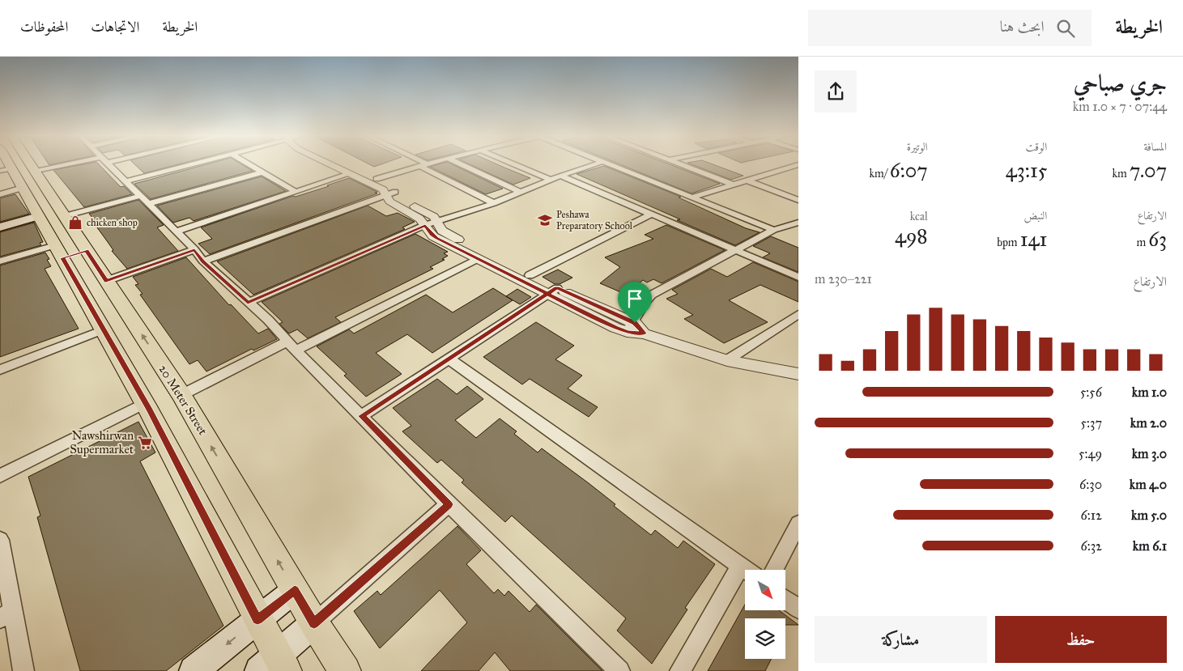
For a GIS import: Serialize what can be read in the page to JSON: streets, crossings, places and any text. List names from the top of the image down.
{
  "streets": {
    "main road": ["20 Meter Street"]
  },
  "places": {
    "school or university": ["Peshawa Preparatory School"],
    "shop": ["chicken shop"],
    "supermarket": ["Nawshirwan Supermarket"]
  },
  "north": "bottom right",
  "page": {
    "header": "الخريطة",
    "search": "ابحث هنا",
    "nav": ["الخريطة", "الاتجاهات", "المحفوظات"],
    "heading": ["جري صباحي", "07:44 · 7 × 1.0 km"],
    "stats": [
      ["المسافة", "7.07 km"],
      ["الوقت", "43:15"],
      ["الوتيرة", "6:07 /km"],
      ["الارتفاع", "63 m"],
      ["النبض", "141 bpm"],
      ["kcal", "498"]
    ],
    "chart": ["الارتفاع", "221–230 m"],
    "list": [
      {
        "name": "1.0 km",
        "note": "5:56"
      },
      {
        "name": "2.0 km",
        "note": "5:37"
      },
      {
        "name": "3.0 km",
        "note": "5:49"
      },
      {
        "name": "4.0 km",
        "note": "6:30"
      },
      {
        "name": "5.0 km",
        "note": "6:12"
      },
      {
        "name": "6.1 km",
        "note": "6:32"
      }
    ],
    "buttons": ["حفظ", "مشاركة"]
  }
}
